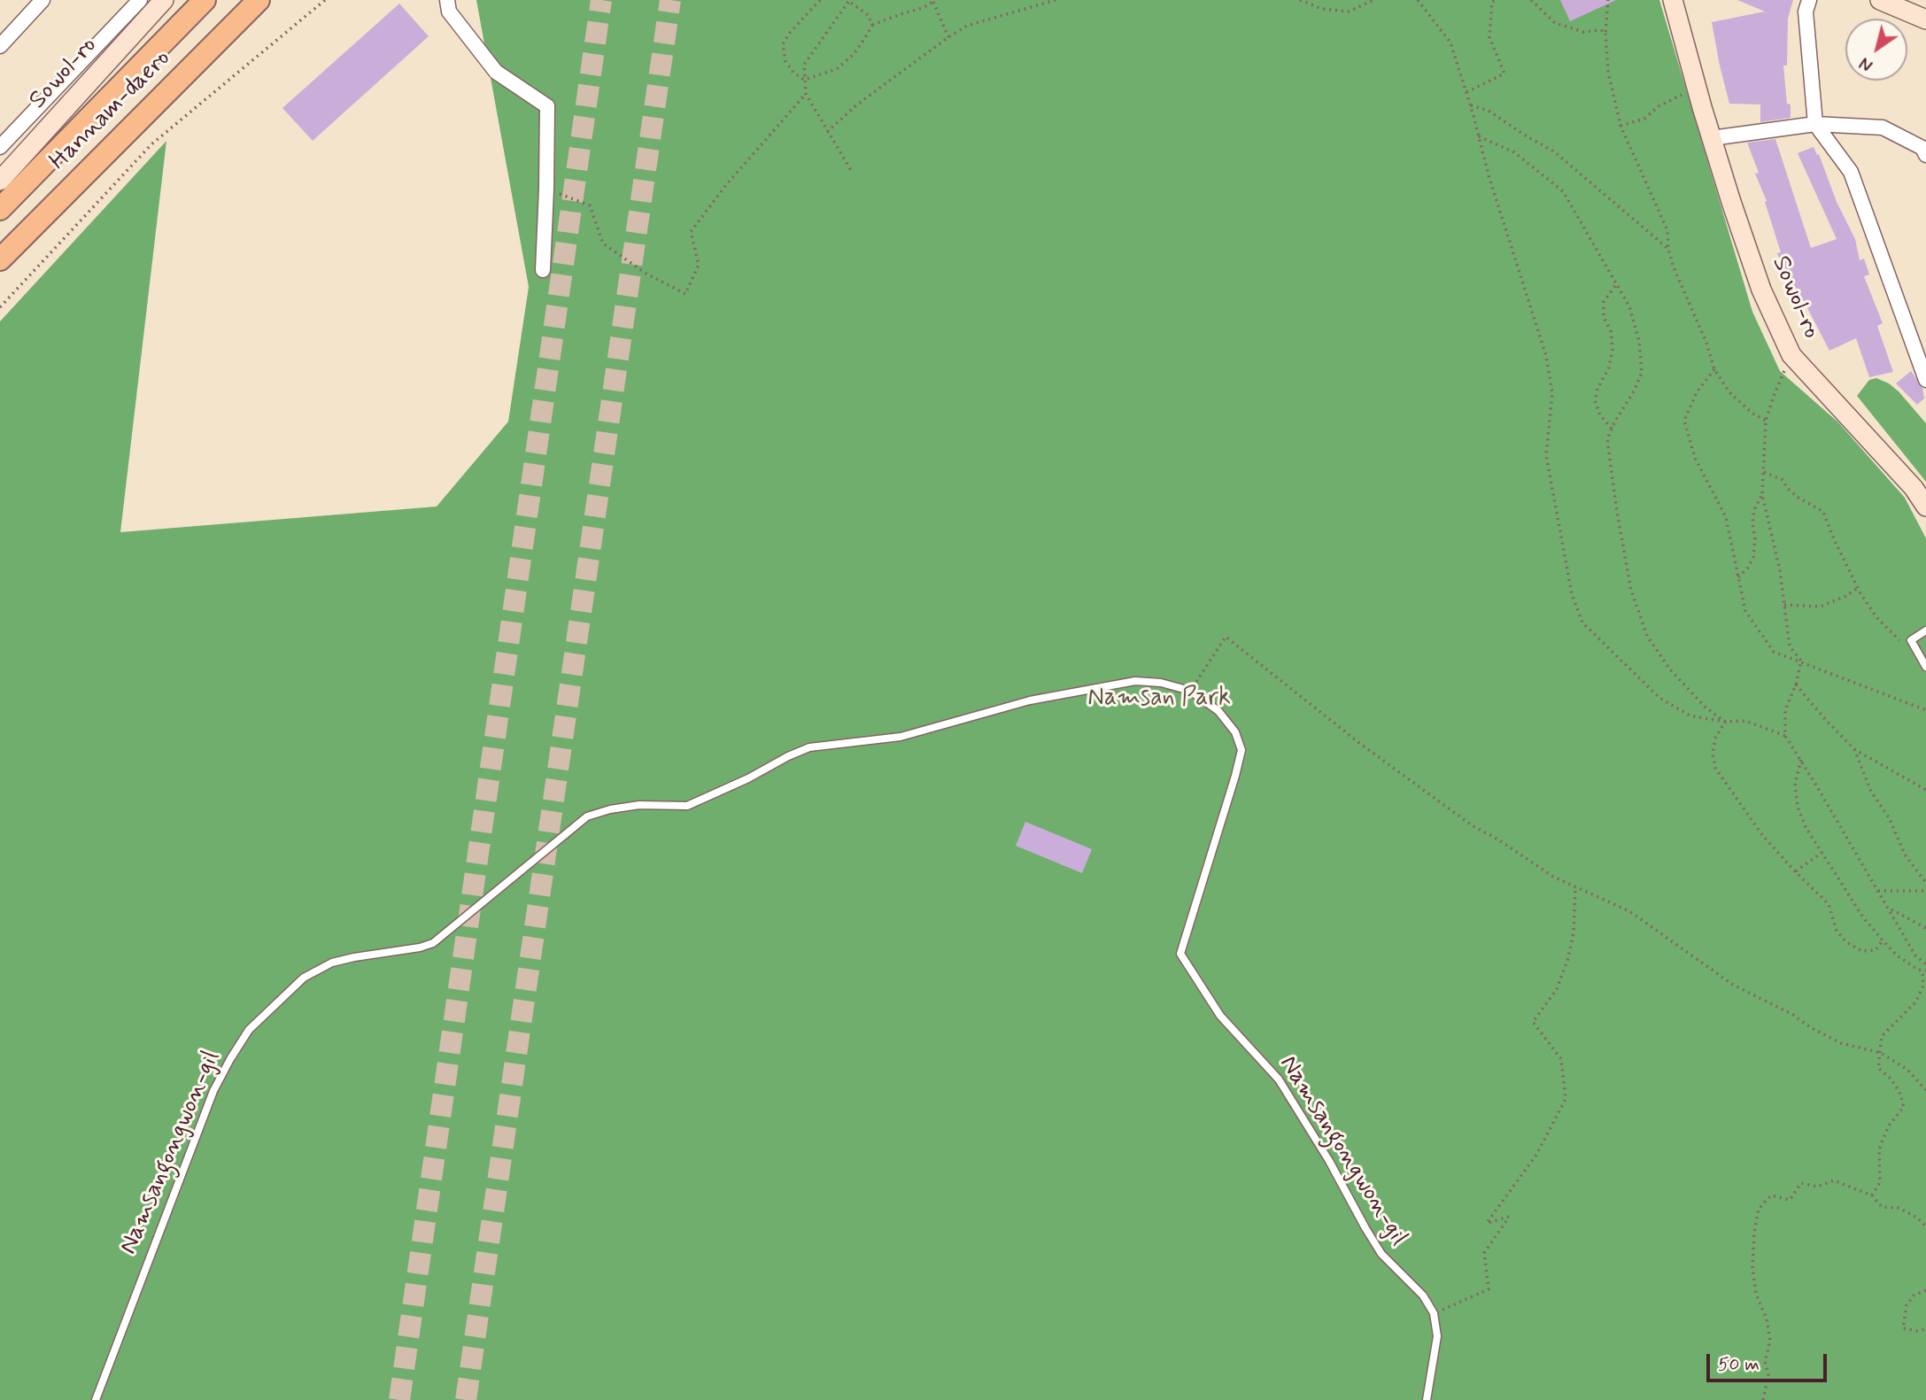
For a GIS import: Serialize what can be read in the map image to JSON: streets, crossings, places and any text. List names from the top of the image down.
{
  "streets": {
    "main road": ["Sowol-ro", "Hannam-daero"],
    "lane": ["Namsangongwon-gil"]
  },
  "parks": ["Namsan Park"],
  "scale_bar": "50 m",
  "north": "bottom left"
}
